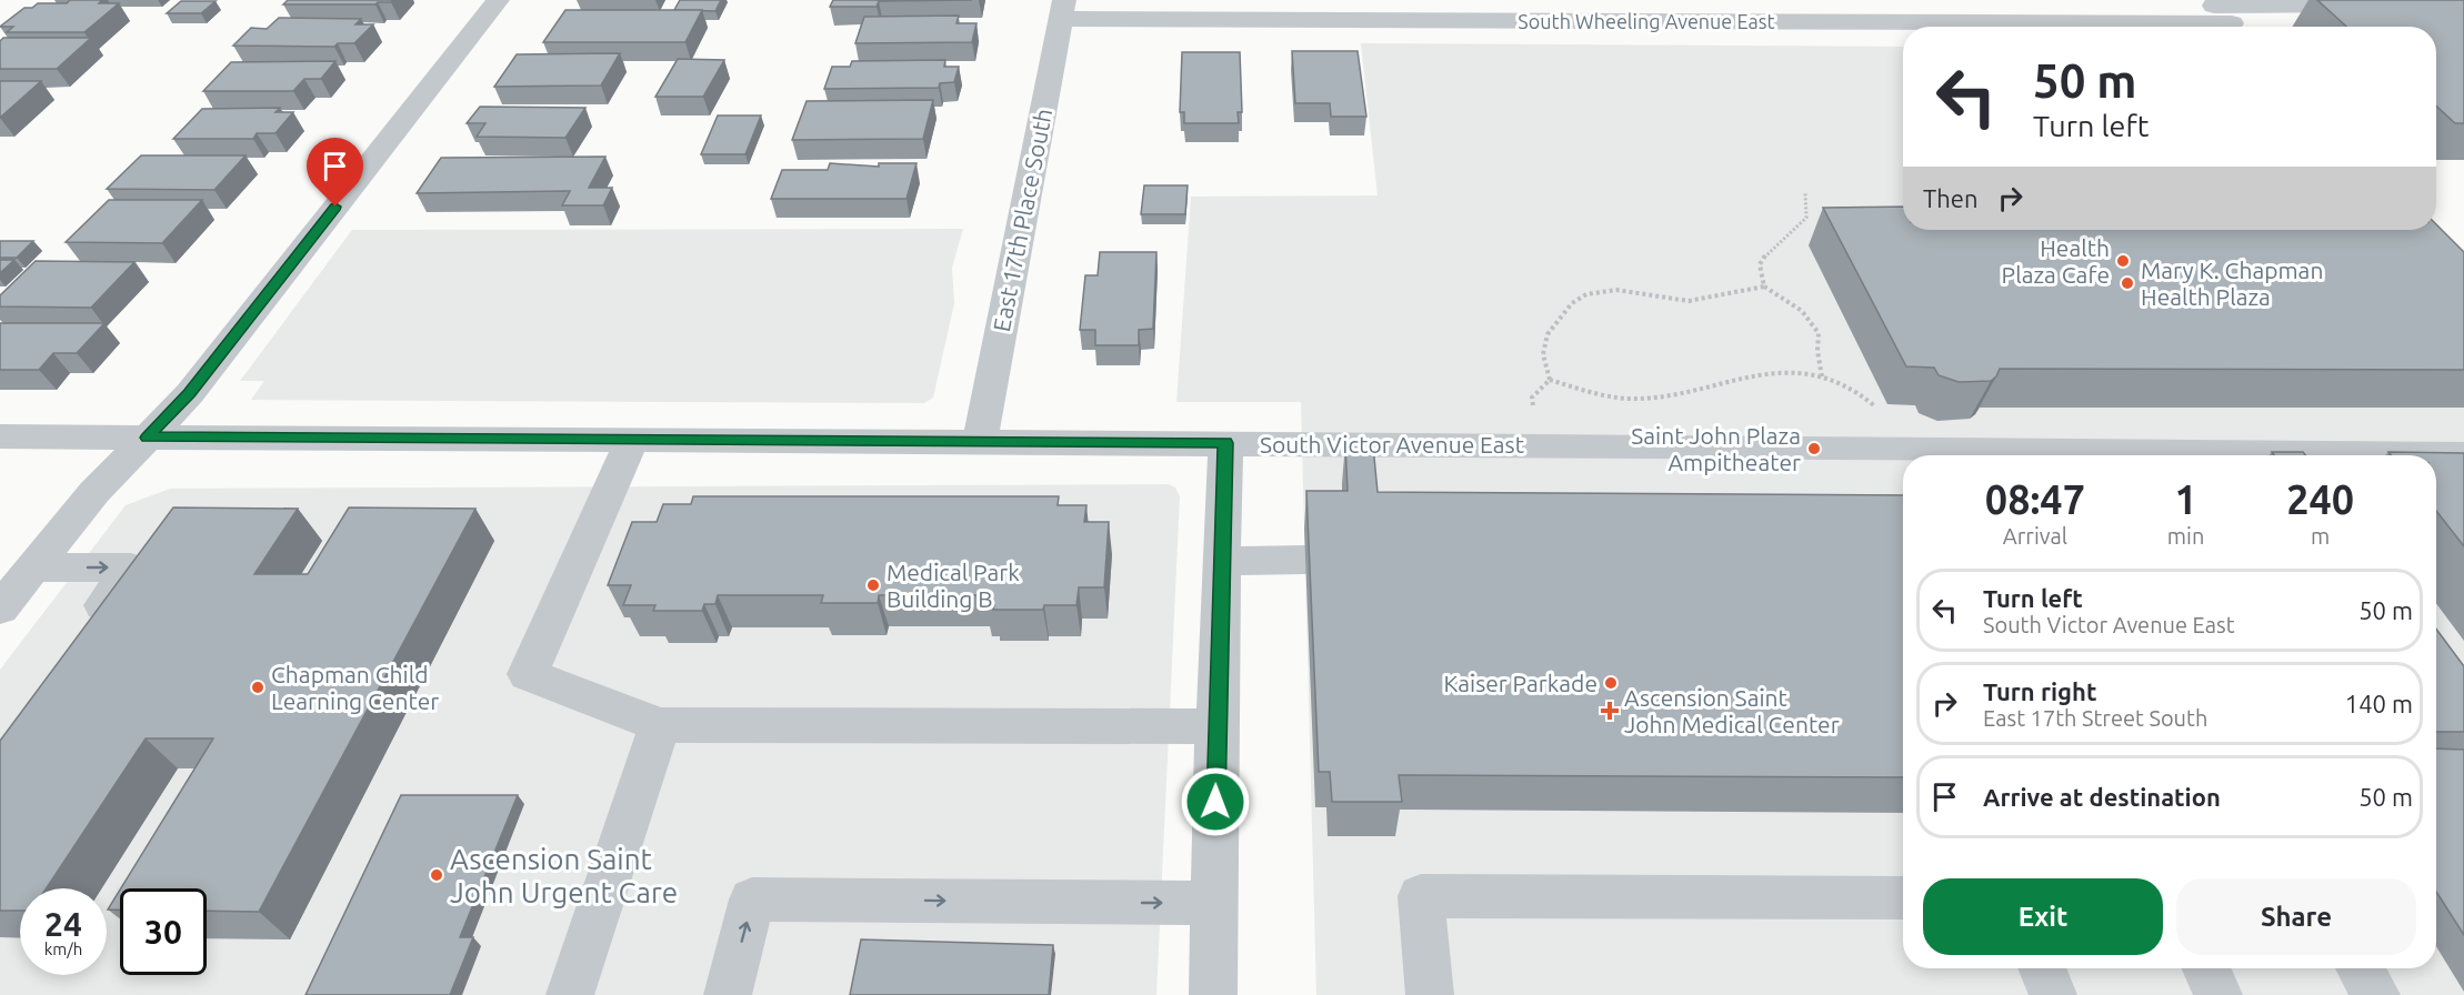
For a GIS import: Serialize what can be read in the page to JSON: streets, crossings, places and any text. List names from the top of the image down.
{
  "streets": {
    "street": ["South Wheeling Avenue East", "East 17th Place South", "South Victor Avenue East"]
  },
  "crossings": [
    ["South Wheeling Avenue East", "East 17th Place South"],
    ["East 17th Place South", "South Victor Avenue East"]
  ],
  "places": {
    "other": [
      "Health Plaza Cafe",
      "Mary K. Chapman Health Plaza",
      "Saint John Plaza Ampitheater",
      "Medical Park Building B",
      "Kaiser Parkade",
      "Chapman Child Learning Center",
      "Ascension Saint John Urgent Care"
    ],
    "health": ["Ascension Saint John Medical Center"]
  },
  "page": {
    "turn": ["50 m", "Turn left"],
    "then": "Then",
    "eta": [
      "08:47",
      "Arrival",
      "1",
      "min",
      "240",
      "m"
    ],
    "list": [
      {
        "name": "Turn left",
        "note": "South Victor Avenue East",
        "value": "50 m"
      },
      {
        "name": "Turn right",
        "note": "East 17th Street South",
        "value": "140 m"
      },
      {
        "name": "Arrive at destination",
        "value": "50 m"
      }
    ],
    "buttons": ["Exit", "Share"],
    "speed": "24 km/h",
    "limit": "30"
  }
}
